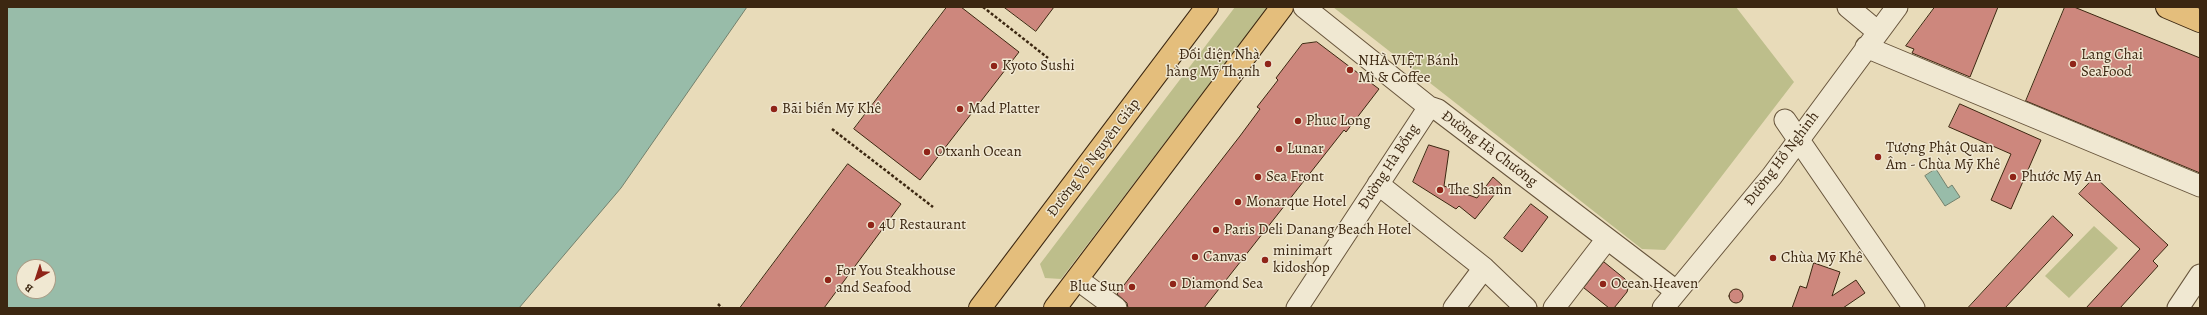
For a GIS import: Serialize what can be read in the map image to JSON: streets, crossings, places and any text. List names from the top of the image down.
{
  "streets": {
    "main road": ["Đường Võ Nguyên Giáp"],
    "street": ["Đường Hà Chương", "Đường Hồ Nghinh", "Đường Hà Bổng"]
  },
  "crossings": [
    ["Đường Hà Chương", "Đường Hồ Nghinh"],
    ["Đường Hà Chương", "Đường Hà Bổng"]
  ],
  "places": [
    "Đối diện Nhà hàng Mỹ Thạnh",
    "Lang Chai SeaFood",
    "Kyoto Sushi",
    "NHÀ VIỆT Bánh Mì & Coffee",
    "Bãi biển Mỹ Khê",
    "Mad Platter",
    "Phuc Long",
    "Lunar",
    "Otxanh Ocean",
    "Tượng Phật Quan Âm - Chùa Mỹ Khê",
    "Sea Front",
    "Phước Mỹ An",
    "The Shann",
    "Monarque Hotel",
    "4U Restaurant",
    "Paris Deli Danang Beach Hotel",
    "Canvas",
    "Chùa Mỹ Khê",
    "minimart kidoshop",
    "For You Steakhouse and Seafood",
    "Diamond Sea",
    "Ocean Heaven",
    "Blue Sun"
  ],
  "north": "bottom left"
}
